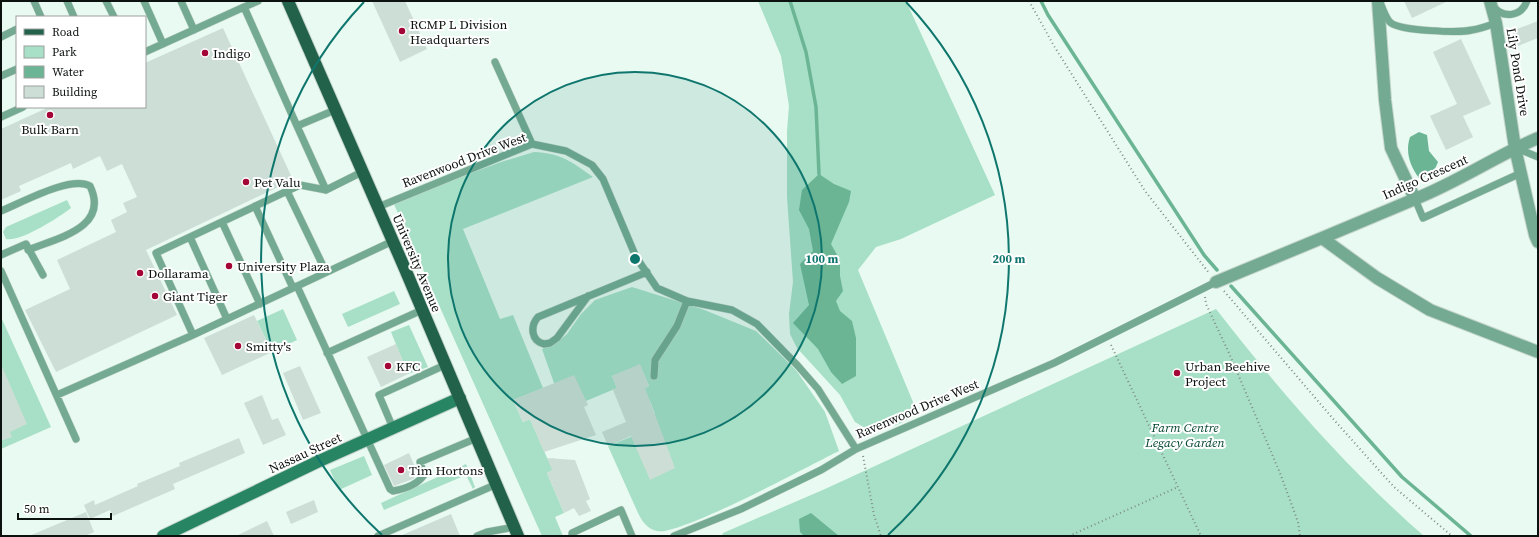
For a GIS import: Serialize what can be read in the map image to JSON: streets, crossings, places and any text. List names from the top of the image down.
{
  "streets": {
    "main road": ["University Avenue"],
    "street": ["Lily Pond Drive", "Indigo Crescent", "Nassau Street"],
    "lane": ["Ravenwood Drive West"]
  },
  "crossings": [
    ["Lily Pond Drive", "Indigo Crescent"],
    ["Ravenwood Drive West", "Indigo Crescent"],
    ["Ravenwood Drive West", "University Avenue"],
    ["University Avenue", "Nassau Street"]
  ],
  "parks": ["Farm Centre Legacy Garden"],
  "places": [
    "RCMP L Division Headquarters",
    "Indigo",
    "Bulk Barn",
    "Pet Valu",
    "University Plaza",
    "Dollarama",
    "Giant Tiger",
    "Smitty's",
    "KFC",
    "Urban Beehive Project",
    "Tim Hortons"
  ],
  "legend": [
    "Road",
    "Park",
    "Water",
    "Building"
  ],
  "scale_bar": "50 m",
  "rings": ["100 m", "200 m"]
}
